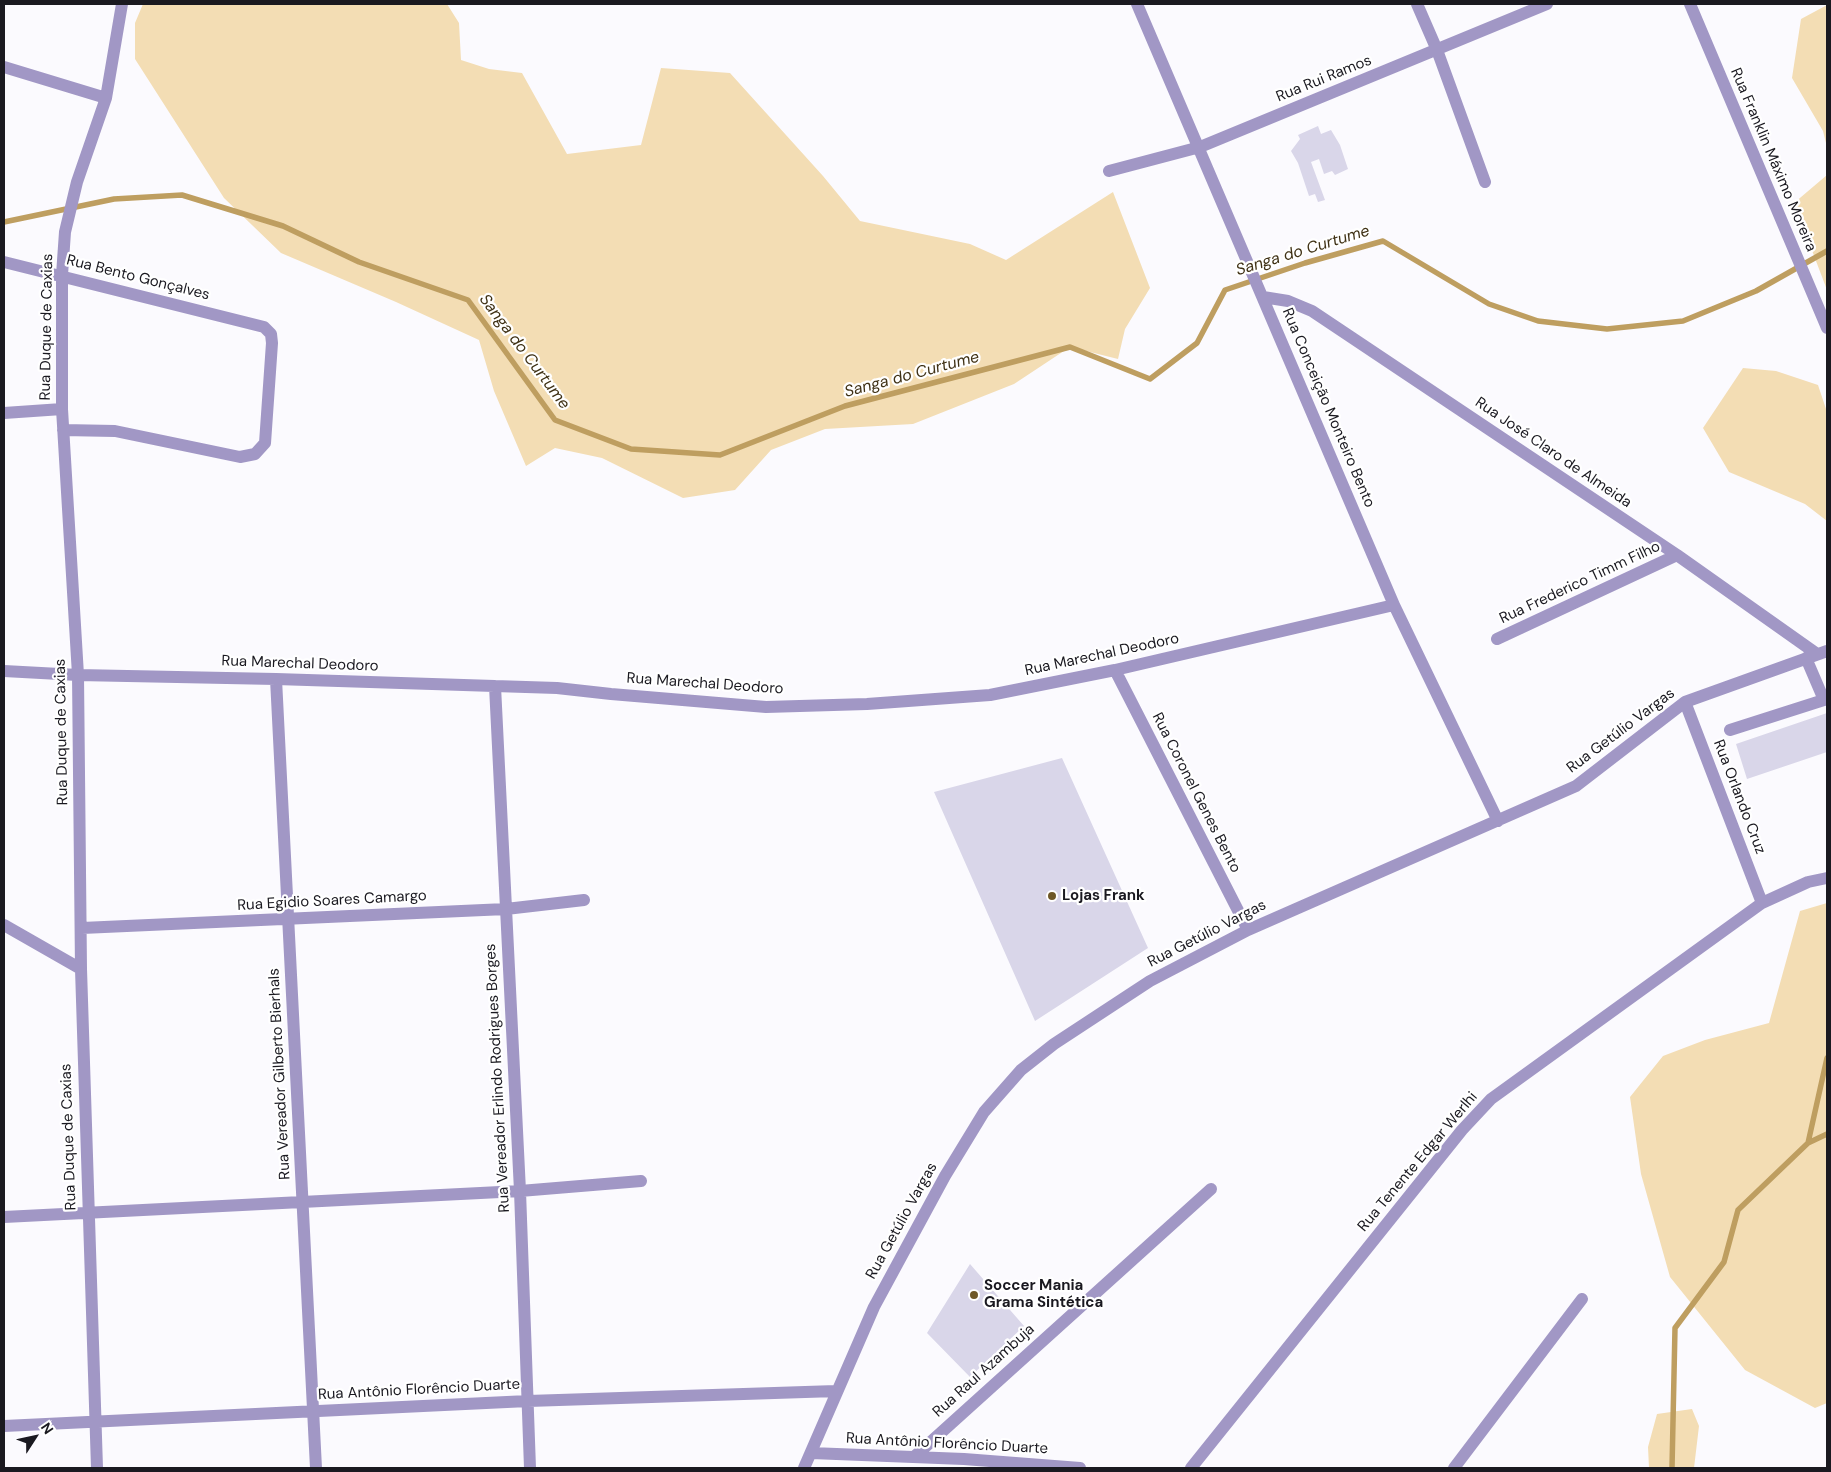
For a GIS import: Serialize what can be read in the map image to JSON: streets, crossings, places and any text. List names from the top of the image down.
{
  "streets": {
    "street": [
      "Rua Rui Ramos",
      "Rua Franklin Máximo Moreira",
      "Rua Bento Gonçalves",
      "Rua Duque de Caxias",
      "Rua Conceição Monteiro Bento",
      "Rua José Claro de Almeida",
      "Rua Frederico Timm Filho",
      "Rua Marechal Deodoro",
      "Rua Getúlio Vargas",
      "Rua Coronel Genes Bento",
      "Rua Orlando Cruz",
      "Rua Egidio Soares Camargo",
      "Rua Vereador Gilberto Bierhals",
      "Rua Vereador Erlindo Rodrigues Borges",
      "Rua Tenente Edgar Werlhi",
      "Rua Raul Azambuja",
      "Rua Antônio Florêncio Duarte"
    ]
  },
  "crossings": [
    ["Rua Rui Ramos", "Rua Conceição Monteiro Bento"],
    ["Rua Bento Gonçalves", "Rua Duque de Caxias"],
    ["Rua Duque de Caxias", "Rua Marechal Deodoro"],
    ["Rua Duque de Caxias", "Rua Egidio Soares Camargo"],
    ["Rua Duque de Caxias", "Rua Antônio Florêncio Duarte"],
    ["Rua Conceição Monteiro Bento", "Rua José Claro de Almeida"],
    ["Rua Conceição Monteiro Bento", "Rua Marechal Deodoro"],
    ["Rua Conceição Monteiro Bento", "Rua Getúlio Vargas"],
    ["Rua José Claro de Almeida", "Rua Frederico Timm Filho"],
    ["Rua José Claro de Almeida", "Rua Getúlio Vargas"],
    ["Rua Marechal Deodoro", "Rua Coronel Genes Bento"],
    ["Rua Marechal Deodoro", "Rua Vereador Gilberto Bierhals"],
    ["Rua Marechal Deodoro", "Rua Vereador Erlindo Rodrigues Borges"],
    ["Rua Getúlio Vargas", "Rua Coronel Genes Bento"],
    ["Rua Getúlio Vargas", "Rua Orlando Cruz"],
    ["Rua Getúlio Vargas", "Rua Antônio Florêncio Duarte"],
    ["Rua Orlando Cruz", "Rua Tenente Edgar Werlhi"],
    ["Rua Egidio Soares Camargo", "Rua Vereador Gilberto Bierhals"],
    ["Rua Egidio Soares Camargo", "Rua Vereador Erlindo Rodrigues Borges"],
    ["Rua Vereador Gilberto Bierhals", "Rua Antônio Florêncio Duarte"],
    ["Rua Vereador Erlindo Rodrigues Borges", "Rua Antônio Florêncio Duarte"],
    ["Rua Raul Azambuja", "Rua Antônio Florêncio Duarte"]
  ],
  "water": ["Sanga do Curtume"],
  "places": ["Lojas Frank", "Soccer Mania Grama Sintética"],
  "north": "top right"
}
